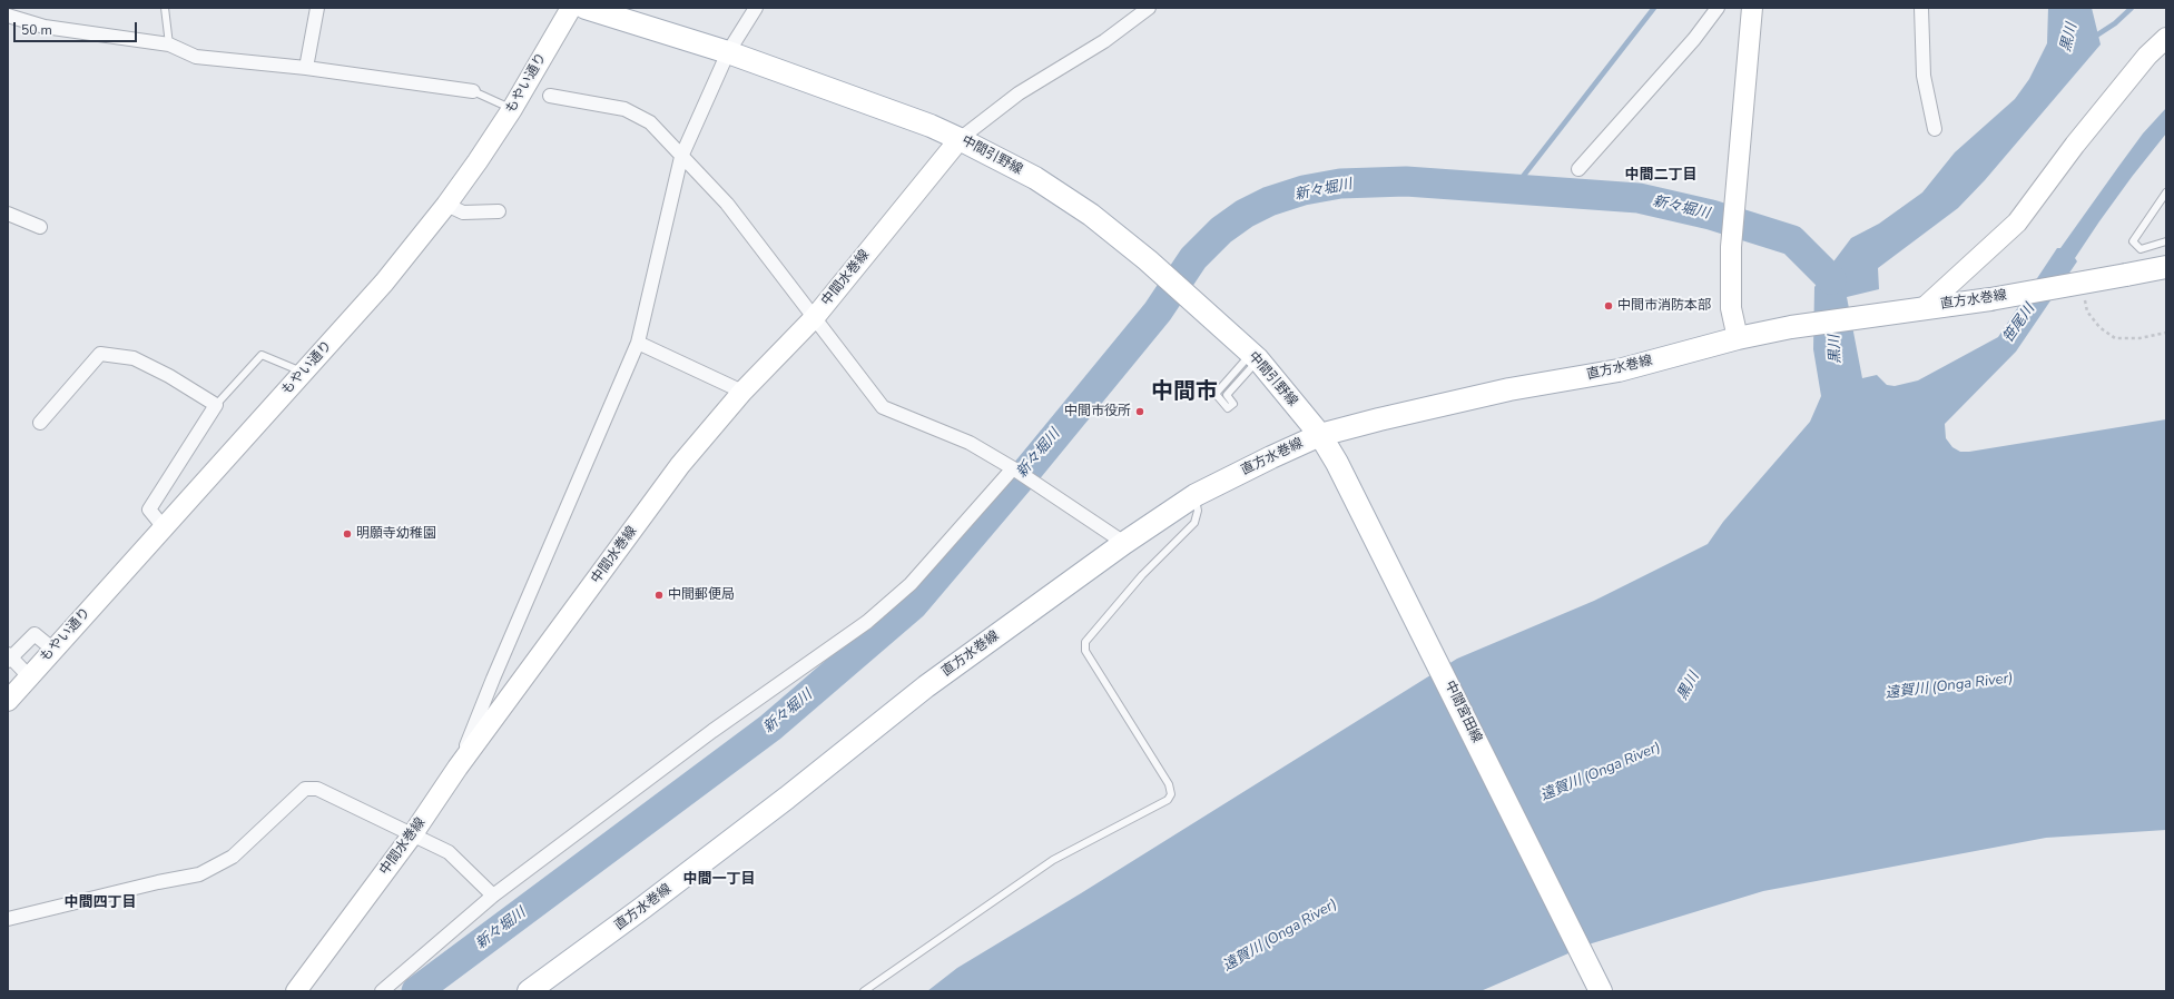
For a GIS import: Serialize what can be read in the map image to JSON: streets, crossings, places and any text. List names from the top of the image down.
{
  "streets": {
    "main road": ["中間引野線", "直方水巻線", "中間宮田線"],
    "street": ["もやい通り", "中間水巻線"]
  },
  "crossings": [
    ["中間引野線", "中間水巻線"],
    ["中間引野線", "直方水巻線"],
    ["中間引野線", "中間宮田線"],
    ["直方水巻線", "中間宮田線"]
  ],
  "districts": [
    "中間二丁目",
    "中間市",
    "中間一丁目",
    "中間四丁目"
  ],
  "water": [
    "黒川",
    "新々堀川",
    "笹尾川",
    "遠賀川 (Onga River)"
  ],
  "places": [
    "中間市消防本部",
    "中間市役所",
    "明願寺幼稚園",
    "中間郵便局"
  ],
  "scale_bar": "50 m"
}
